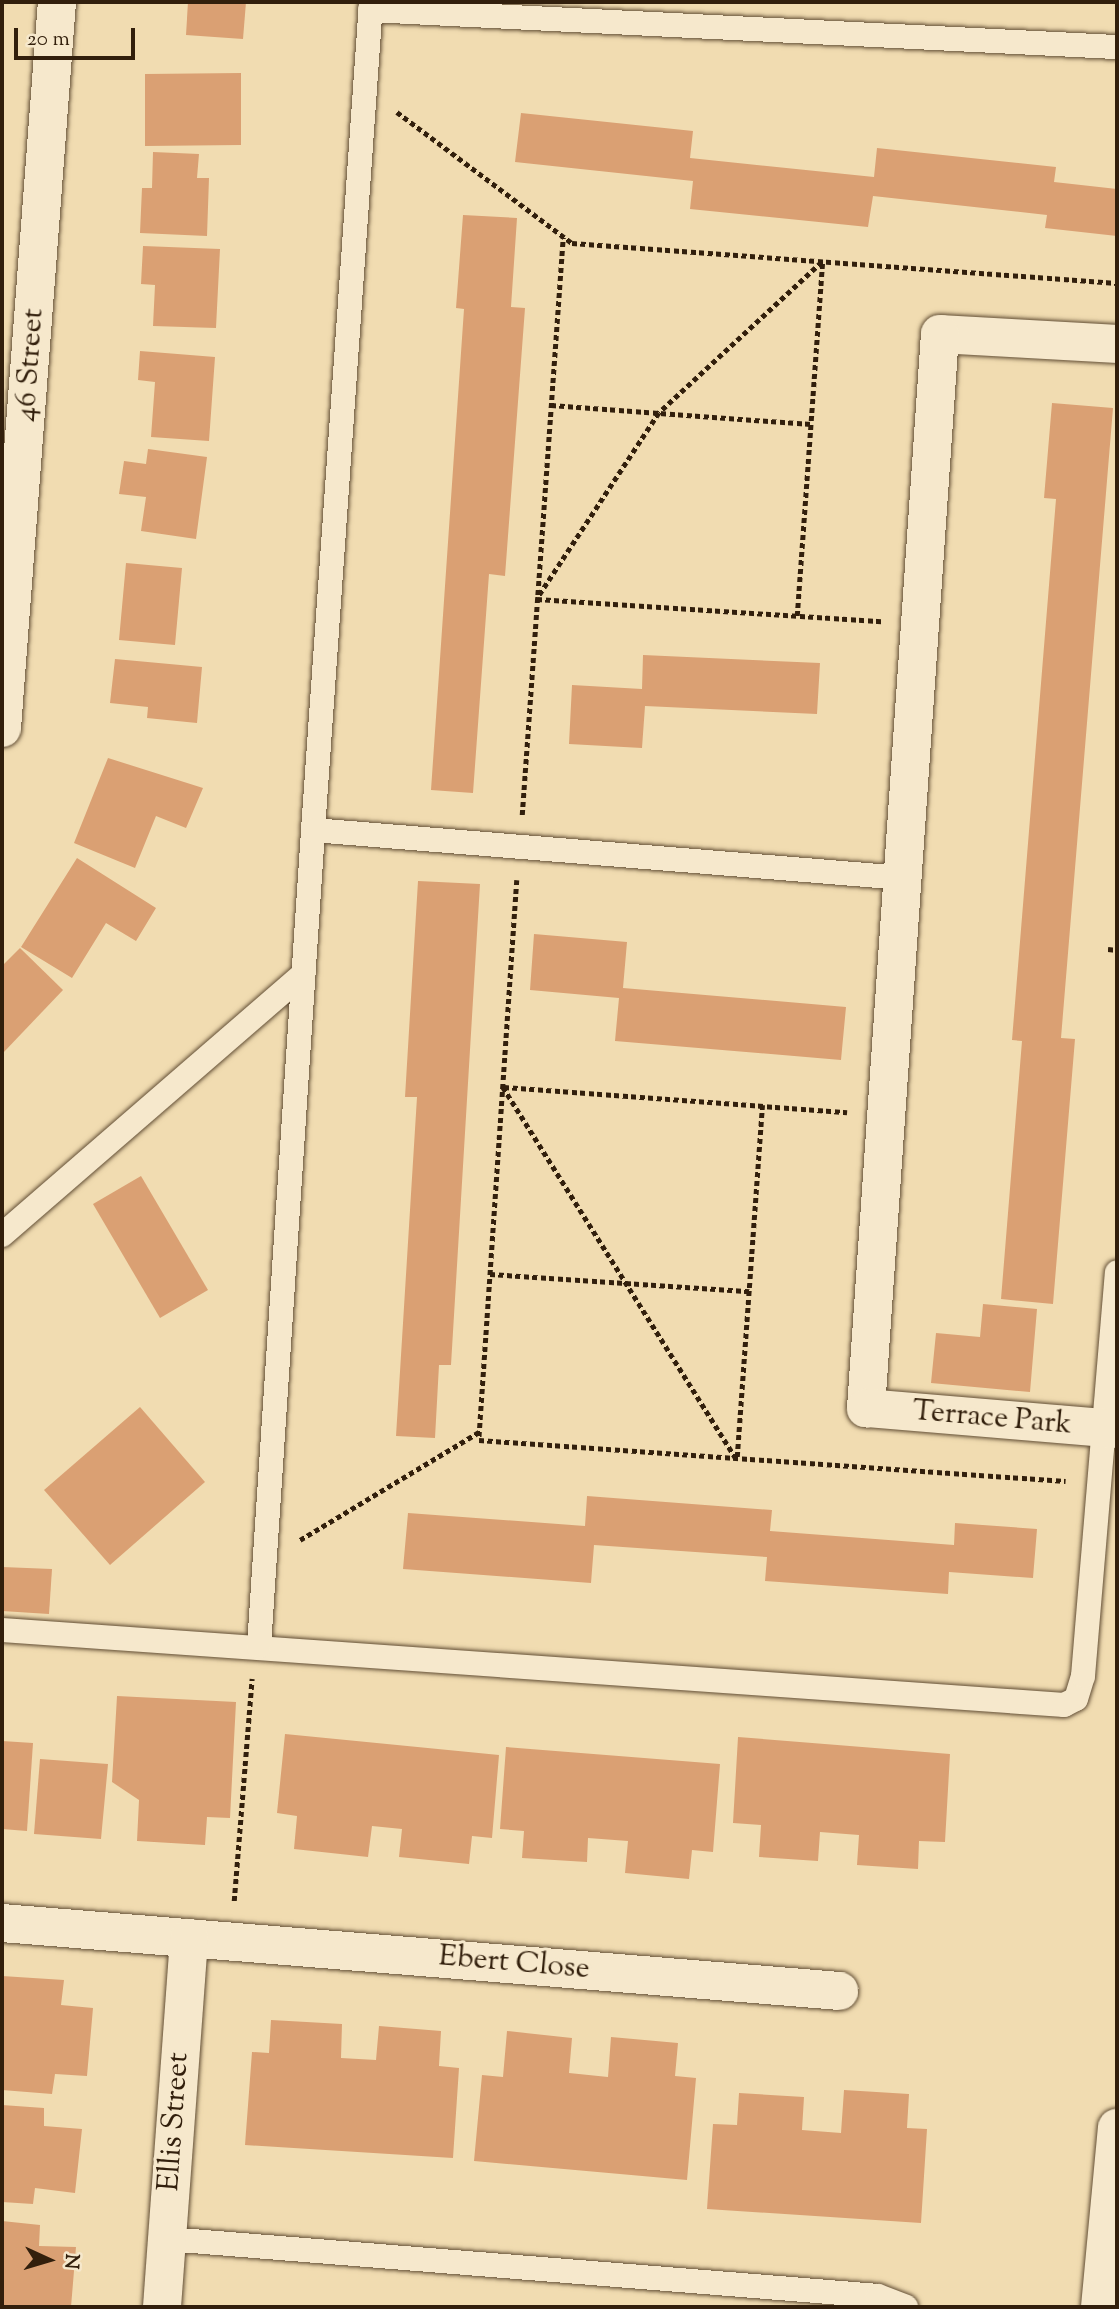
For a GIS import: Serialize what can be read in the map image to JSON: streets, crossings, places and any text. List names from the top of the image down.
{
  "streets": {
    "street": [
      "46 Street",
      "Terrace Park",
      "Ebert Close",
      "Ellis Street"
    ]
  },
  "crossings": [
    ["Ebert Close", "Ellis Street"]
  ],
  "scale_bar": "20 m",
  "north": "right"
}
